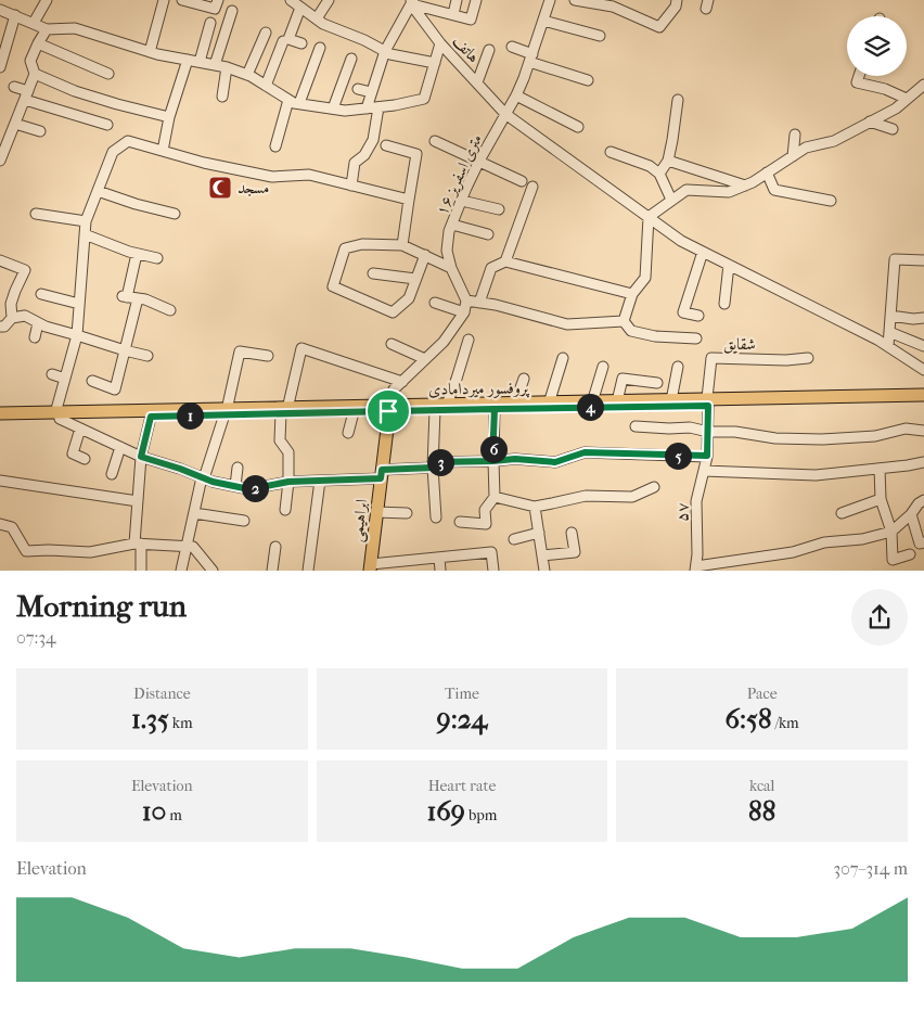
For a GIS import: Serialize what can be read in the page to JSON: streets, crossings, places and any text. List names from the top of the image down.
{
  "streets": {
    "main road": ["پروفسور میردامادی", "ابراهیمی"],
    "street": [
      "هاتف",
      "۱۶ متری اسفریز",
      "شقایق",
      "۵۷"
    ]
  },
  "crossings": [
    ["هاتف", "۱۶ متری اسفریز"],
    ["شقایق", "پروفسور میردامادی"],
    ["شقایق", "۵۷"],
    ["پروفسور میردامادی", "۵۷"],
    ["پروفسور میردامادی", "ابراهیمی"]
  ],
  "places": {
    "mosque": ["مسجد"]
  },
  "page": {
    "pins": [
      "4",
      "1",
      "6",
      "5",
      "3",
      "2"
    ],
    "heading": ["Morning run", "07:34"],
    "stats": [
      ["Distance", "1.35 km"],
      ["Time", "9:24"],
      ["Pace", "6:58 /km"],
      ["Elevation", "10 m"],
      ["Heart rate", "169 bpm"],
      ["kcal", "88"]
    ],
    "chart": ["Elevation", "307–314 m"]
  }
}
